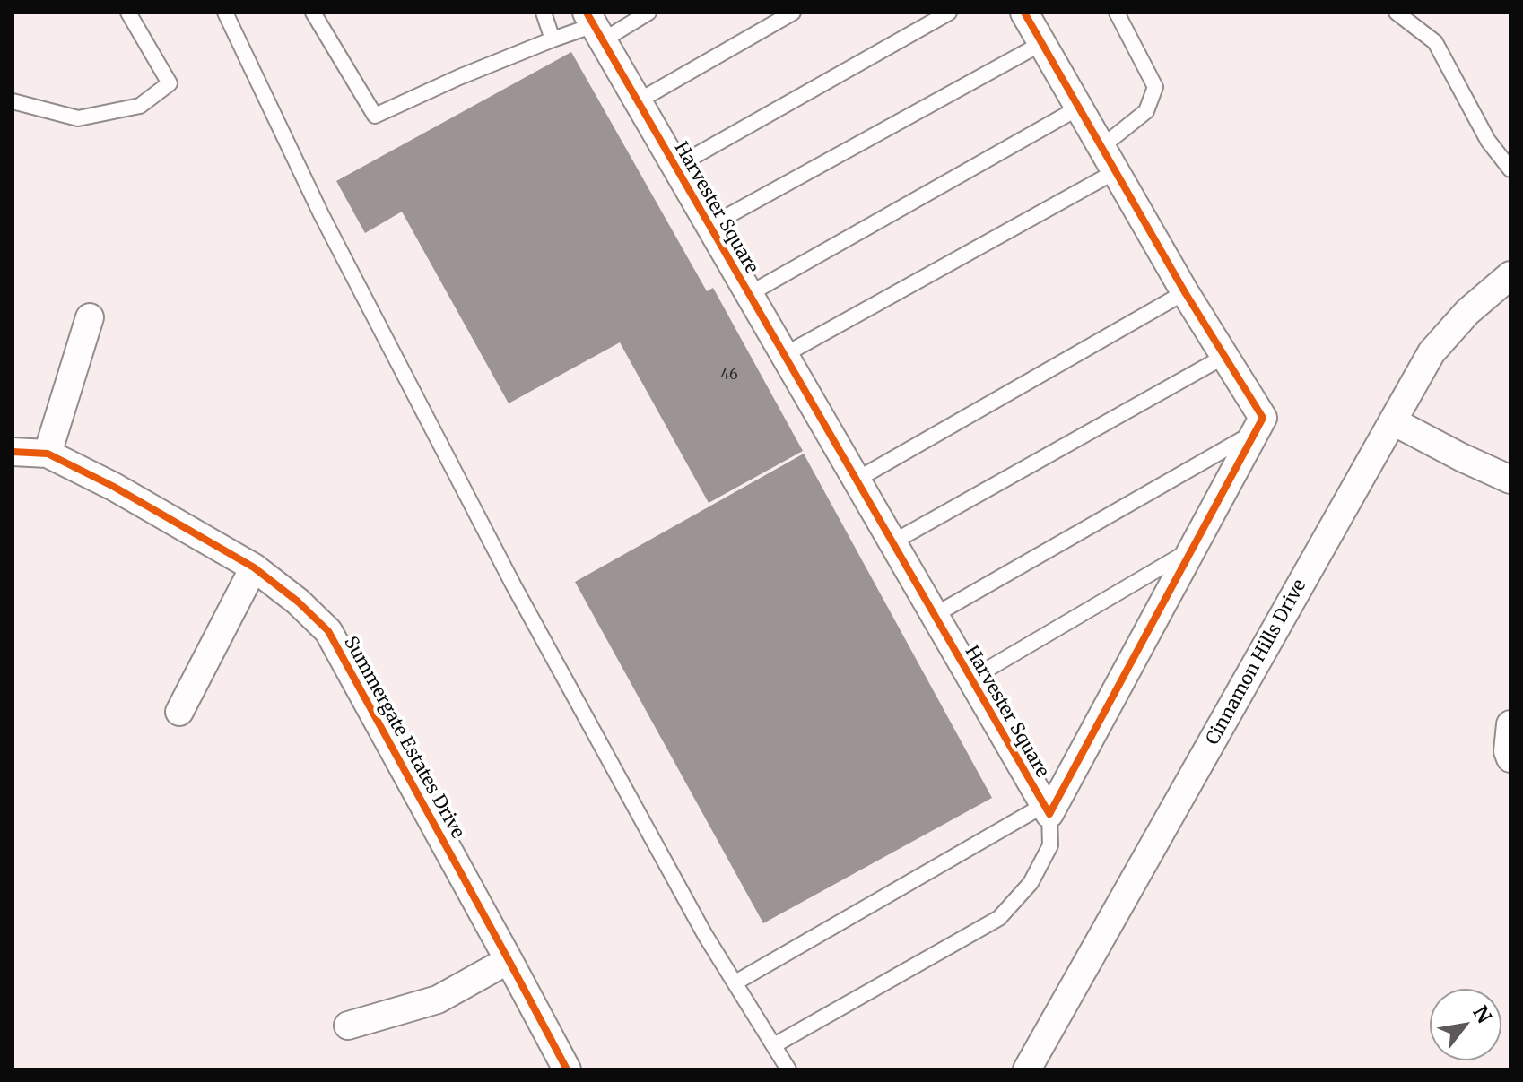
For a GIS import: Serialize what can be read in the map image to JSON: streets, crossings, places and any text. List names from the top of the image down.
{
  "streets": {
    "street": ["Harvester Square", "Cinnamon Hills Drive", "Summergate Estates Drive"]
  },
  "house_numbers": ["46"],
  "north": "top right"
}
